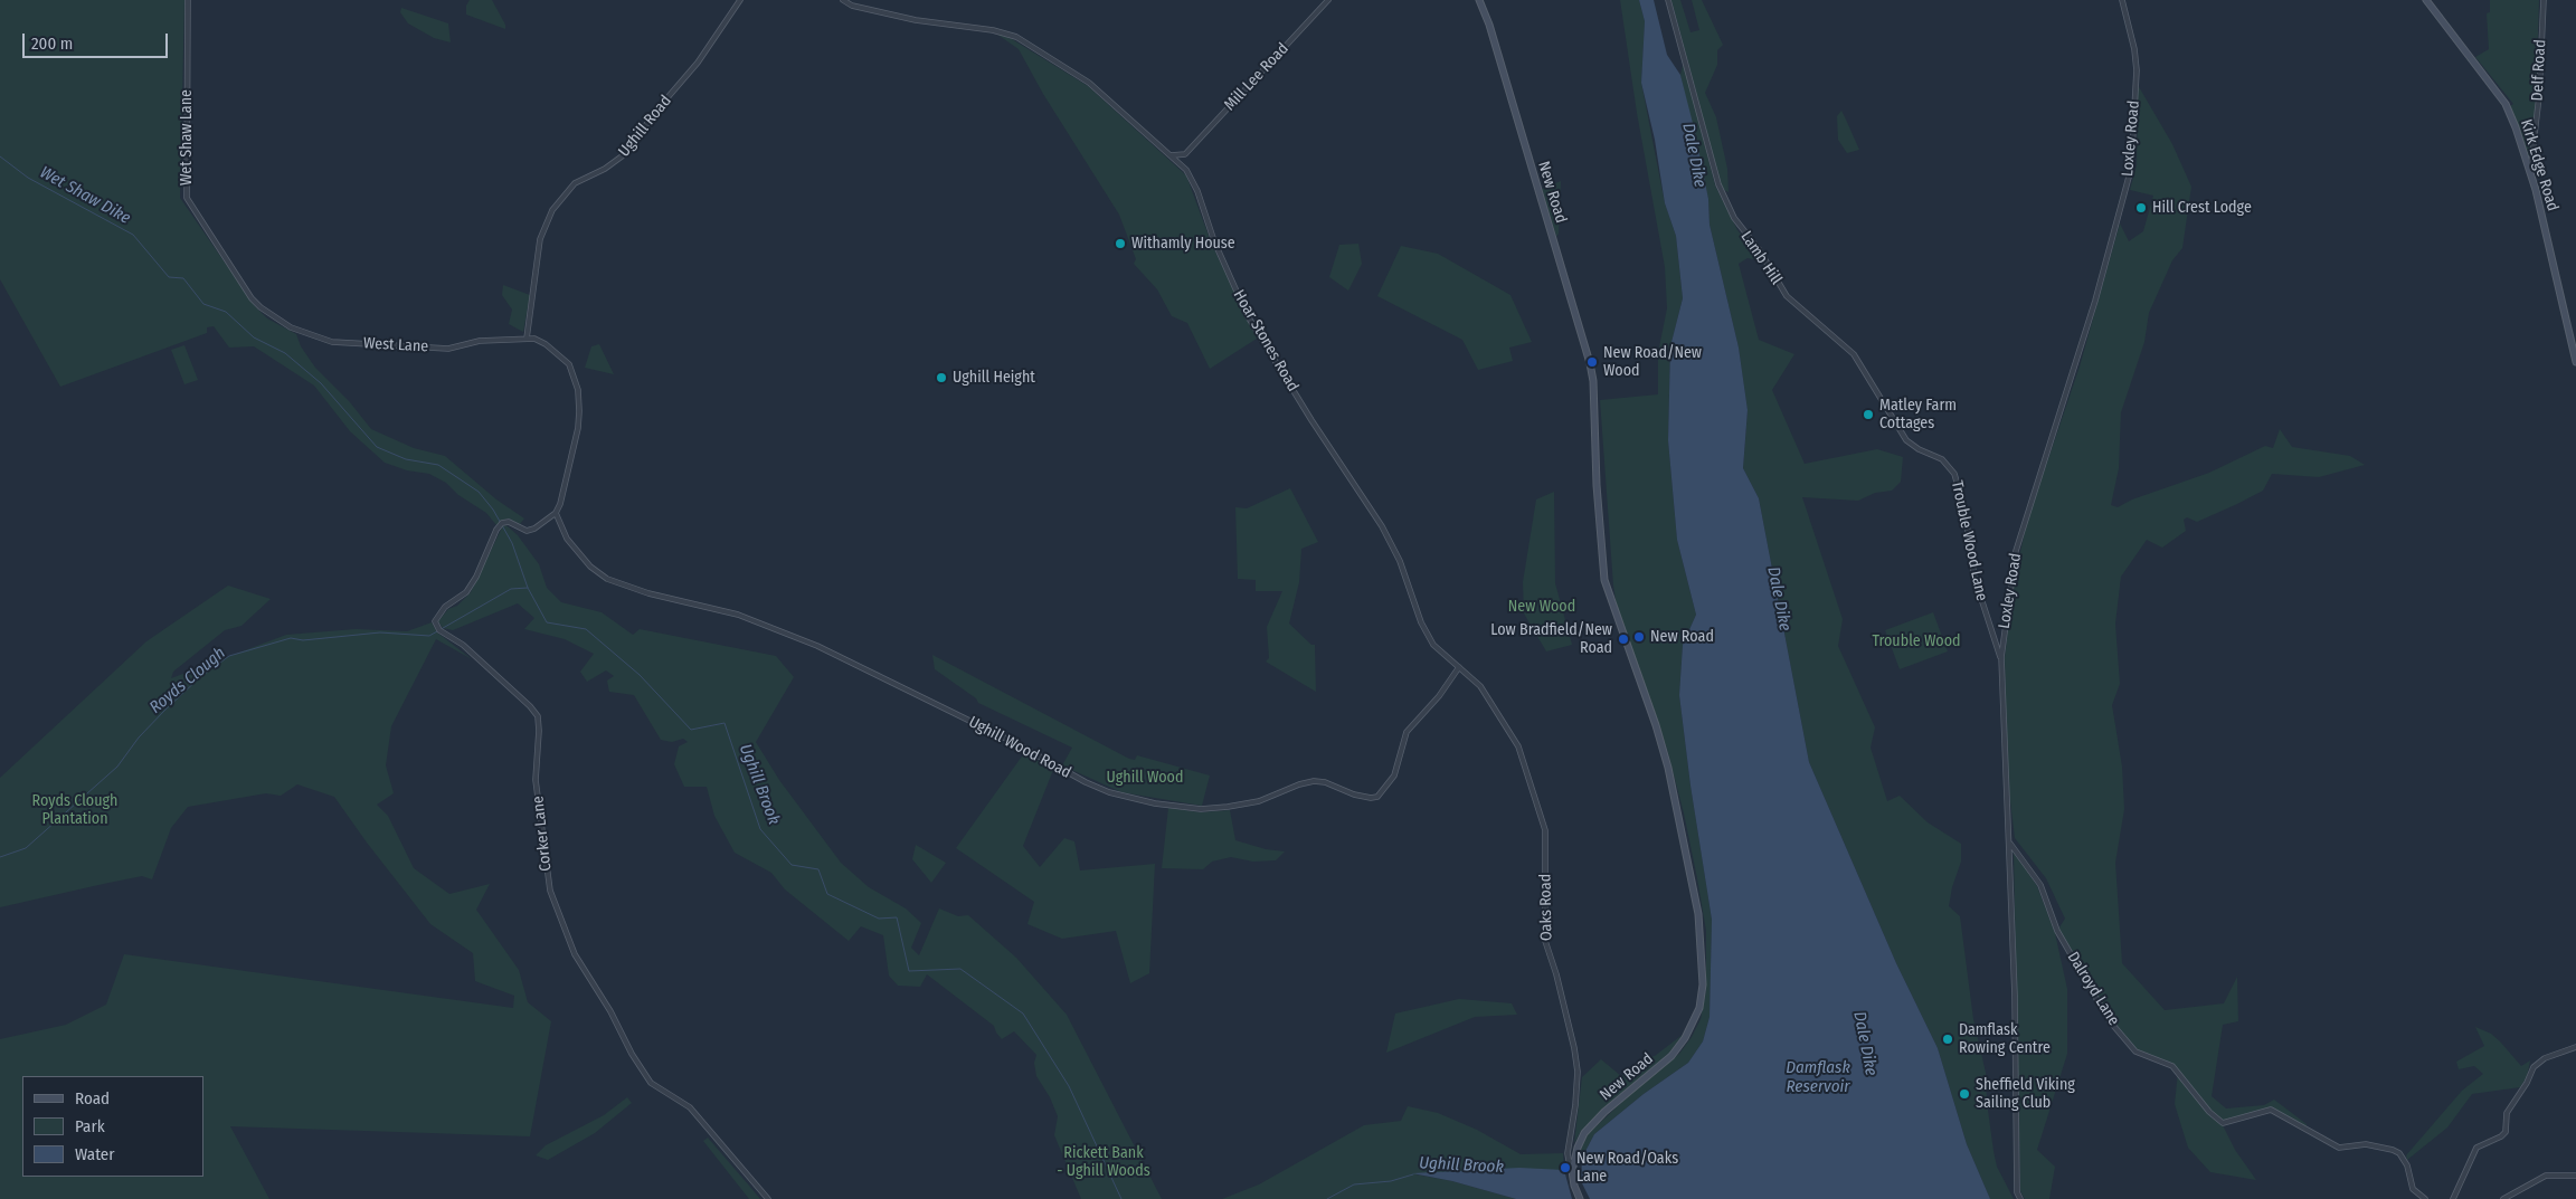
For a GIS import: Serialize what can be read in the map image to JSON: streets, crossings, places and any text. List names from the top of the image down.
{
  "streets": {
    "street": [
      "Delf Road",
      "Mill Lee Road",
      "Ughill Road",
      "Wet Shaw Lane",
      "Loxley Road",
      "Kirk Edge Road",
      "New Road",
      "Lamb Hill",
      "Hoar Stones Road",
      "West Lane",
      "Trouble Wood Lane",
      "Ughill Wood Road",
      "Corker Lane",
      "Oaks Road",
      "Dalroyd Lane"
    ]
  },
  "crossings": [
    ["Delf Road", "Kirk Edge Road"],
    ["Ughill Road", "West Lane"],
    ["Wet Shaw Lane", "West Lane"],
    ["Loxley Road", "Trouble Wood Lane"],
    ["Loxley Road", "Dalroyd Lane"],
    ["New Road", "Oaks Road"],
    ["Lamb Hill", "Trouble Wood Lane"],
    ["Hoar Stones Road", "Ughill Wood Road"],
    ["Hoar Stones Road", "Oaks Road"],
    ["Ughill Wood Road", "Corker Lane"],
    ["Ughill Wood Road", "Oaks Road"]
  ],
  "water": [
    "Dale Dike",
    "Wet Shaw Dike",
    "Royds Clough",
    "Ughill Brook",
    "Damflask Reservoir"
  ],
  "parks": [
    "New Wood",
    "Trouble Wood",
    "Ughill Wood",
    "Royds Clough Plantation",
    "Rickett Bank - Ughill Woods"
  ],
  "places": [
    "Hill Crest Lodge",
    "Withamly House",
    "New Road/New Wood",
    "Ughill Height",
    "Matley Farm Cottages",
    "New Road",
    "Low Bradfield/New Road",
    "Damflask Rowing Centre",
    "Sheffield Viking Sailing Club",
    "New Road/Oaks Lane"
  ],
  "legend": ["Road", "Park", "Water"],
  "scale_bar": "200 m"
}
